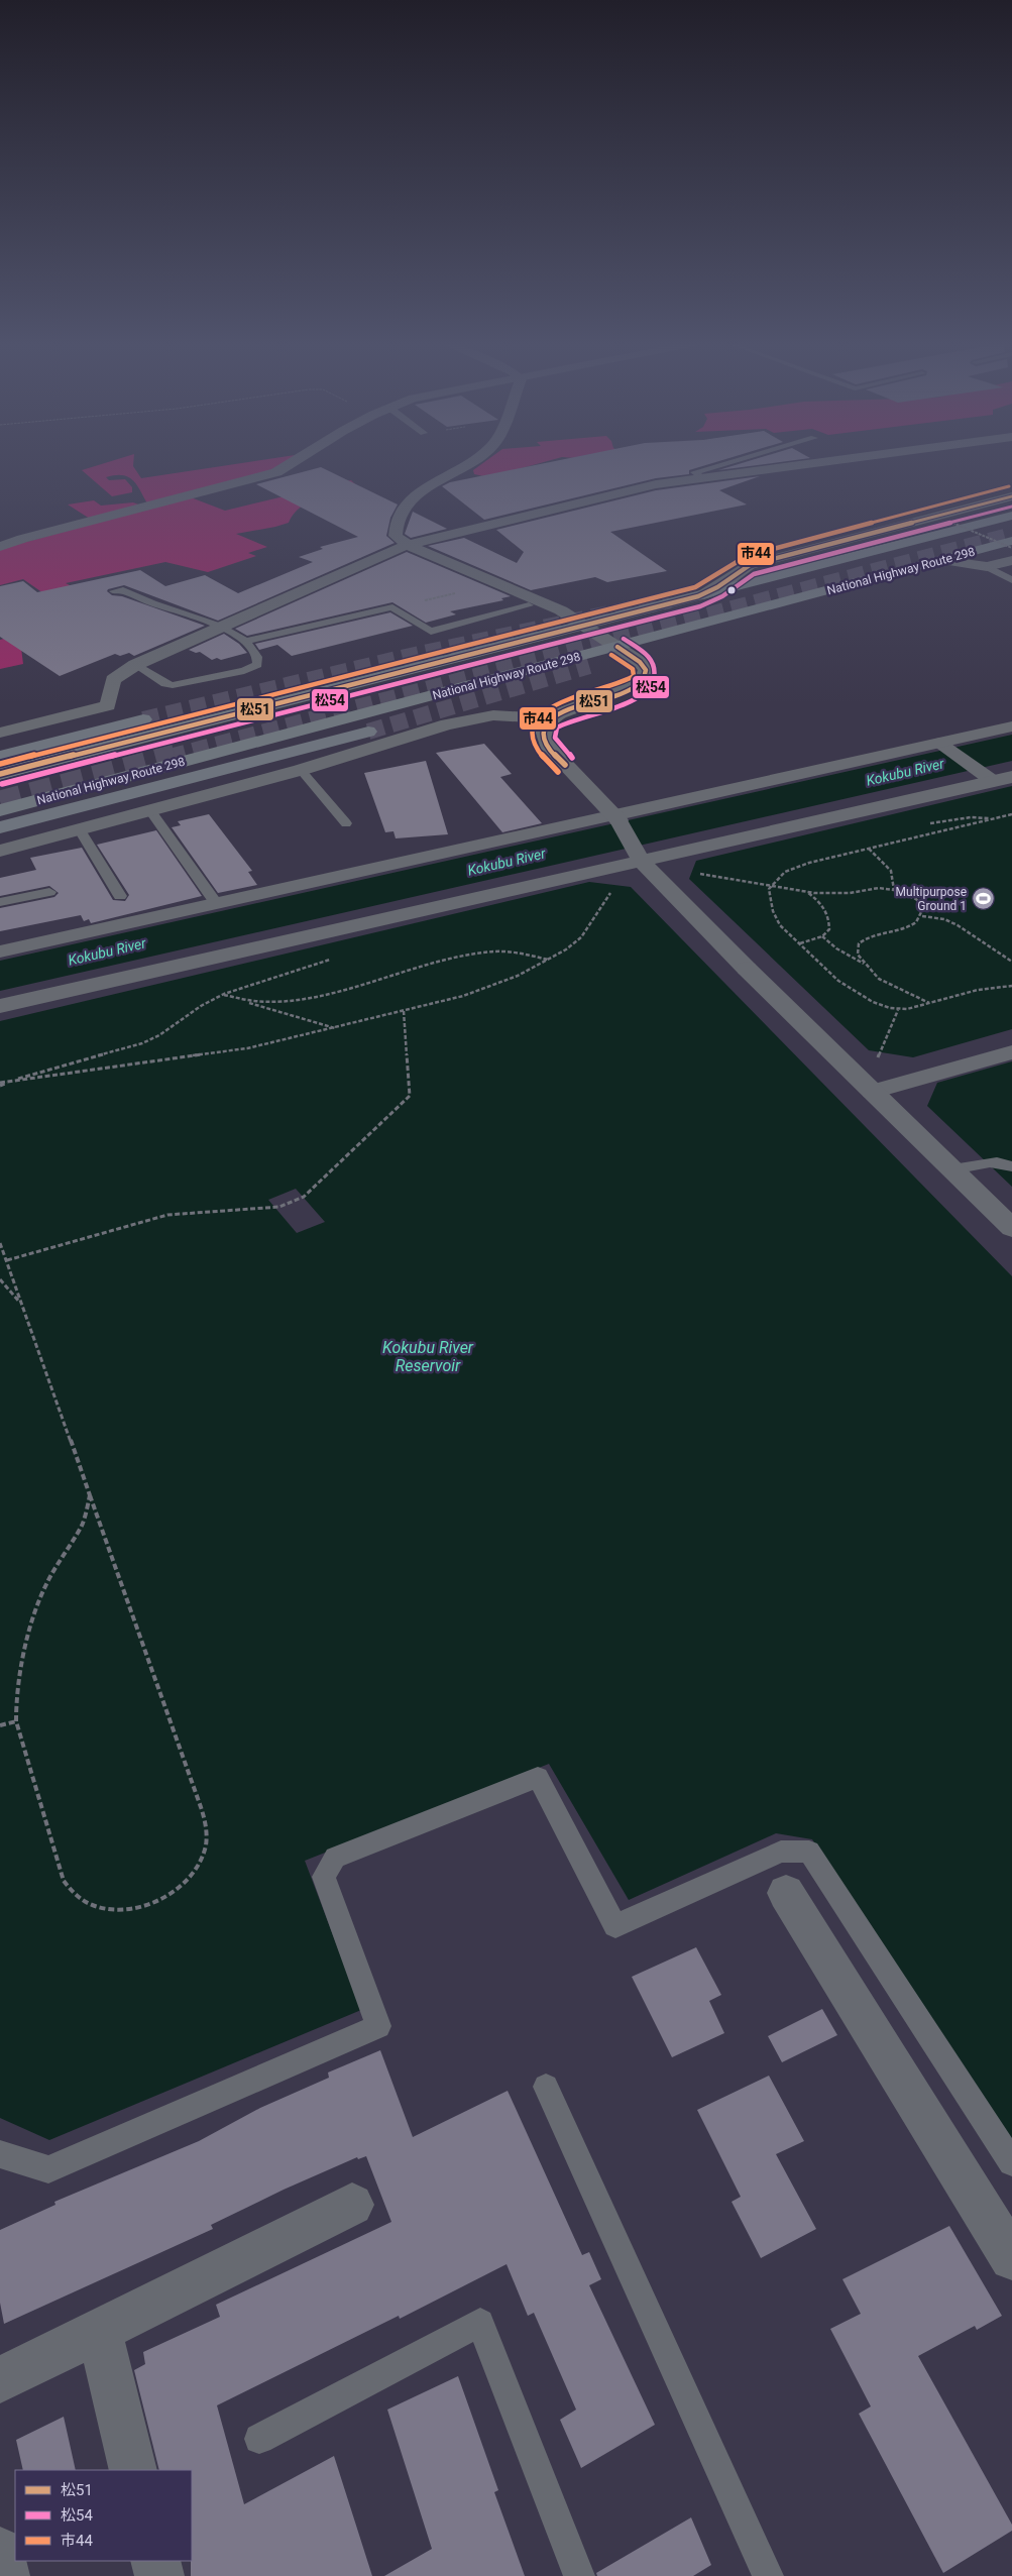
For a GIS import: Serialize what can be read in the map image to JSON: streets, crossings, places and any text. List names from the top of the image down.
{
  "streets": {
    "highway": ["National Highway Route 298"]
  },
  "water": ["Kokubu River", "Kokubu River Reservoir"],
  "places": {
    "sports": ["Multipurpose Ground 1"]
  },
  "lines": ["transit line 市44", "transit line 松51", "transit line 松54"],
  "legend": ["松51", "松54", "市44"]
}
